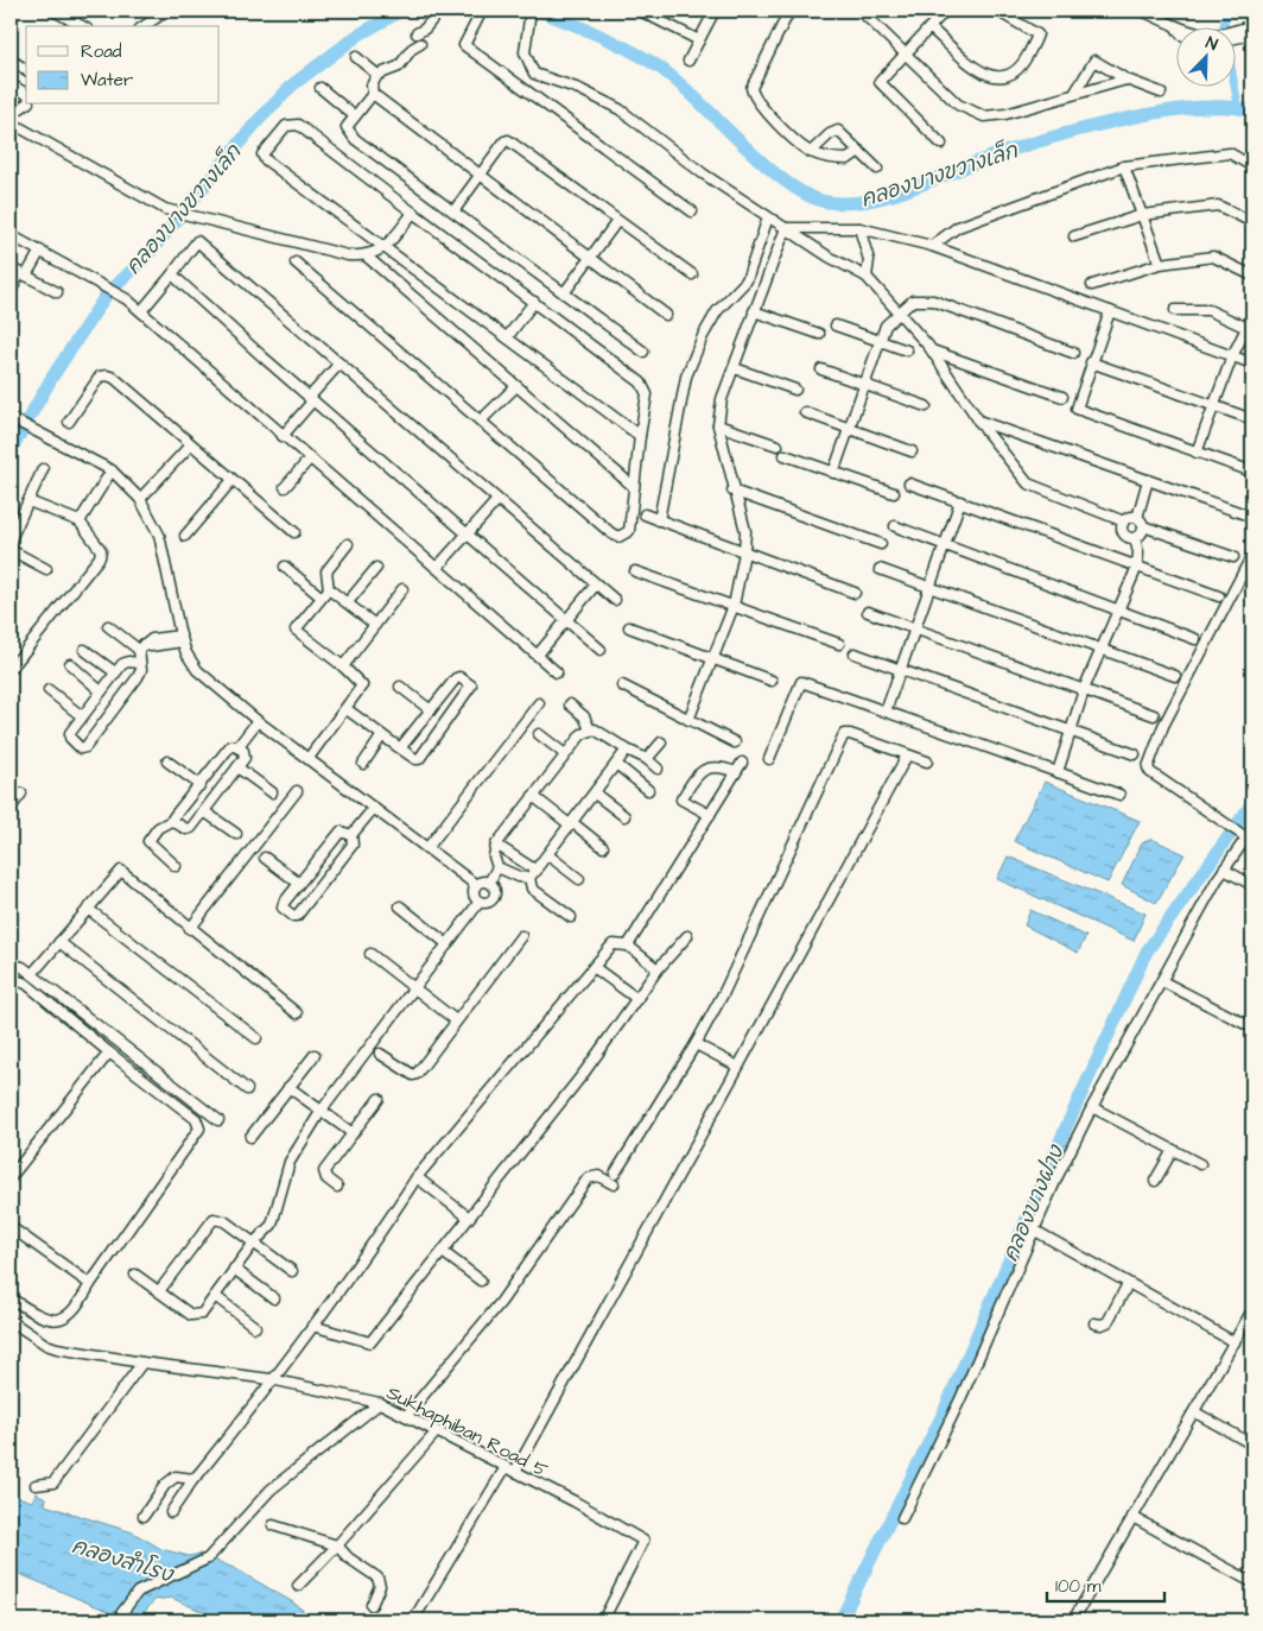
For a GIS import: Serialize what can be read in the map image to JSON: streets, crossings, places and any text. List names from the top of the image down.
{
  "streets": {
    "street": ["Sukhaphiban Road 5"]
  },
  "water": ["คลองบางขวางเล็ก", "คลองบางฝาง", "คลองสำโรง"],
  "legend": ["Road", "Water"],
  "scale_bar": "100 m",
  "north": "top right"
}
